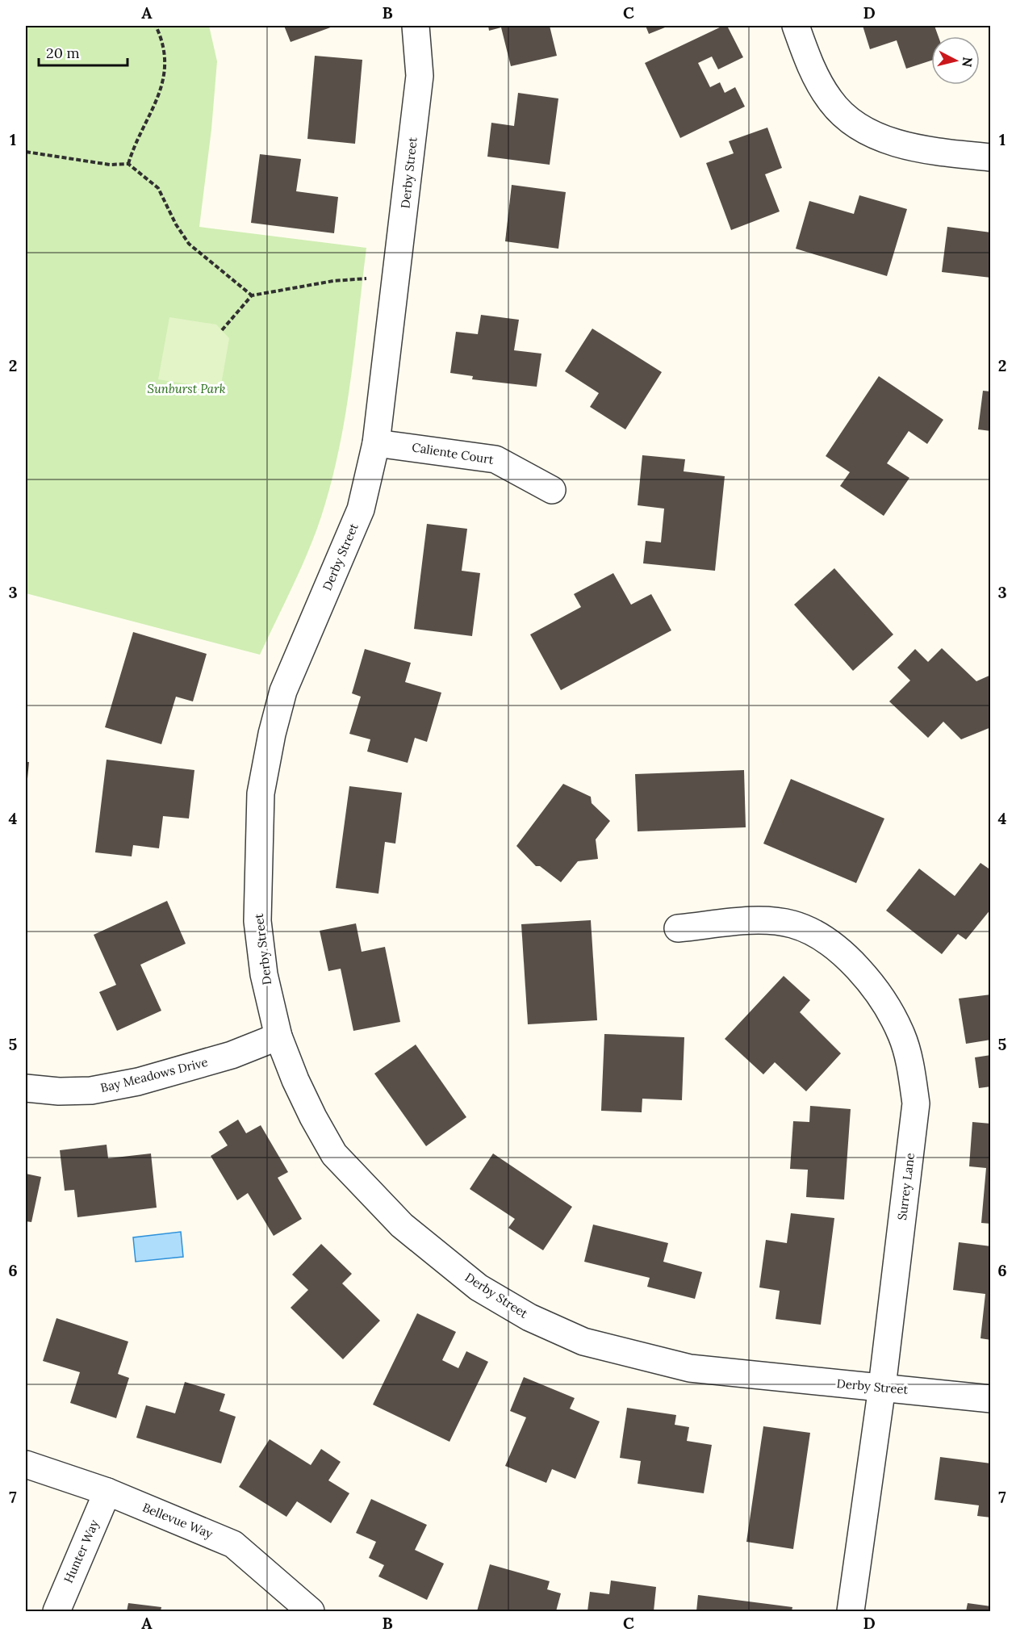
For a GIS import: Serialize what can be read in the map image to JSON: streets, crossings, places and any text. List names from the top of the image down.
{
  "streets": {
    "street": [
      "Derby Street",
      "Caliente Court",
      "Bay Meadows Drive",
      "Surrey Lane",
      "Bellevue Way",
      "Hunter Way"
    ]
  },
  "crossings": [
    ["Derby Street", "Caliente Court"],
    ["Derby Street", "Bay Meadows Drive"],
    ["Derby Street", "Surrey Lane"],
    ["Bellevue Way", "Hunter Way"]
  ],
  "parks": ["Sunburst Park"],
  "scale_bar": "20 m",
  "north": "right",
  "grid": {
    "columns": [
      "A",
      "B",
      "C",
      "D"
    ],
    "rows": [
      "1",
      "2",
      "3",
      "4",
      "5",
      "6",
      "7"
    ]
  }
}
